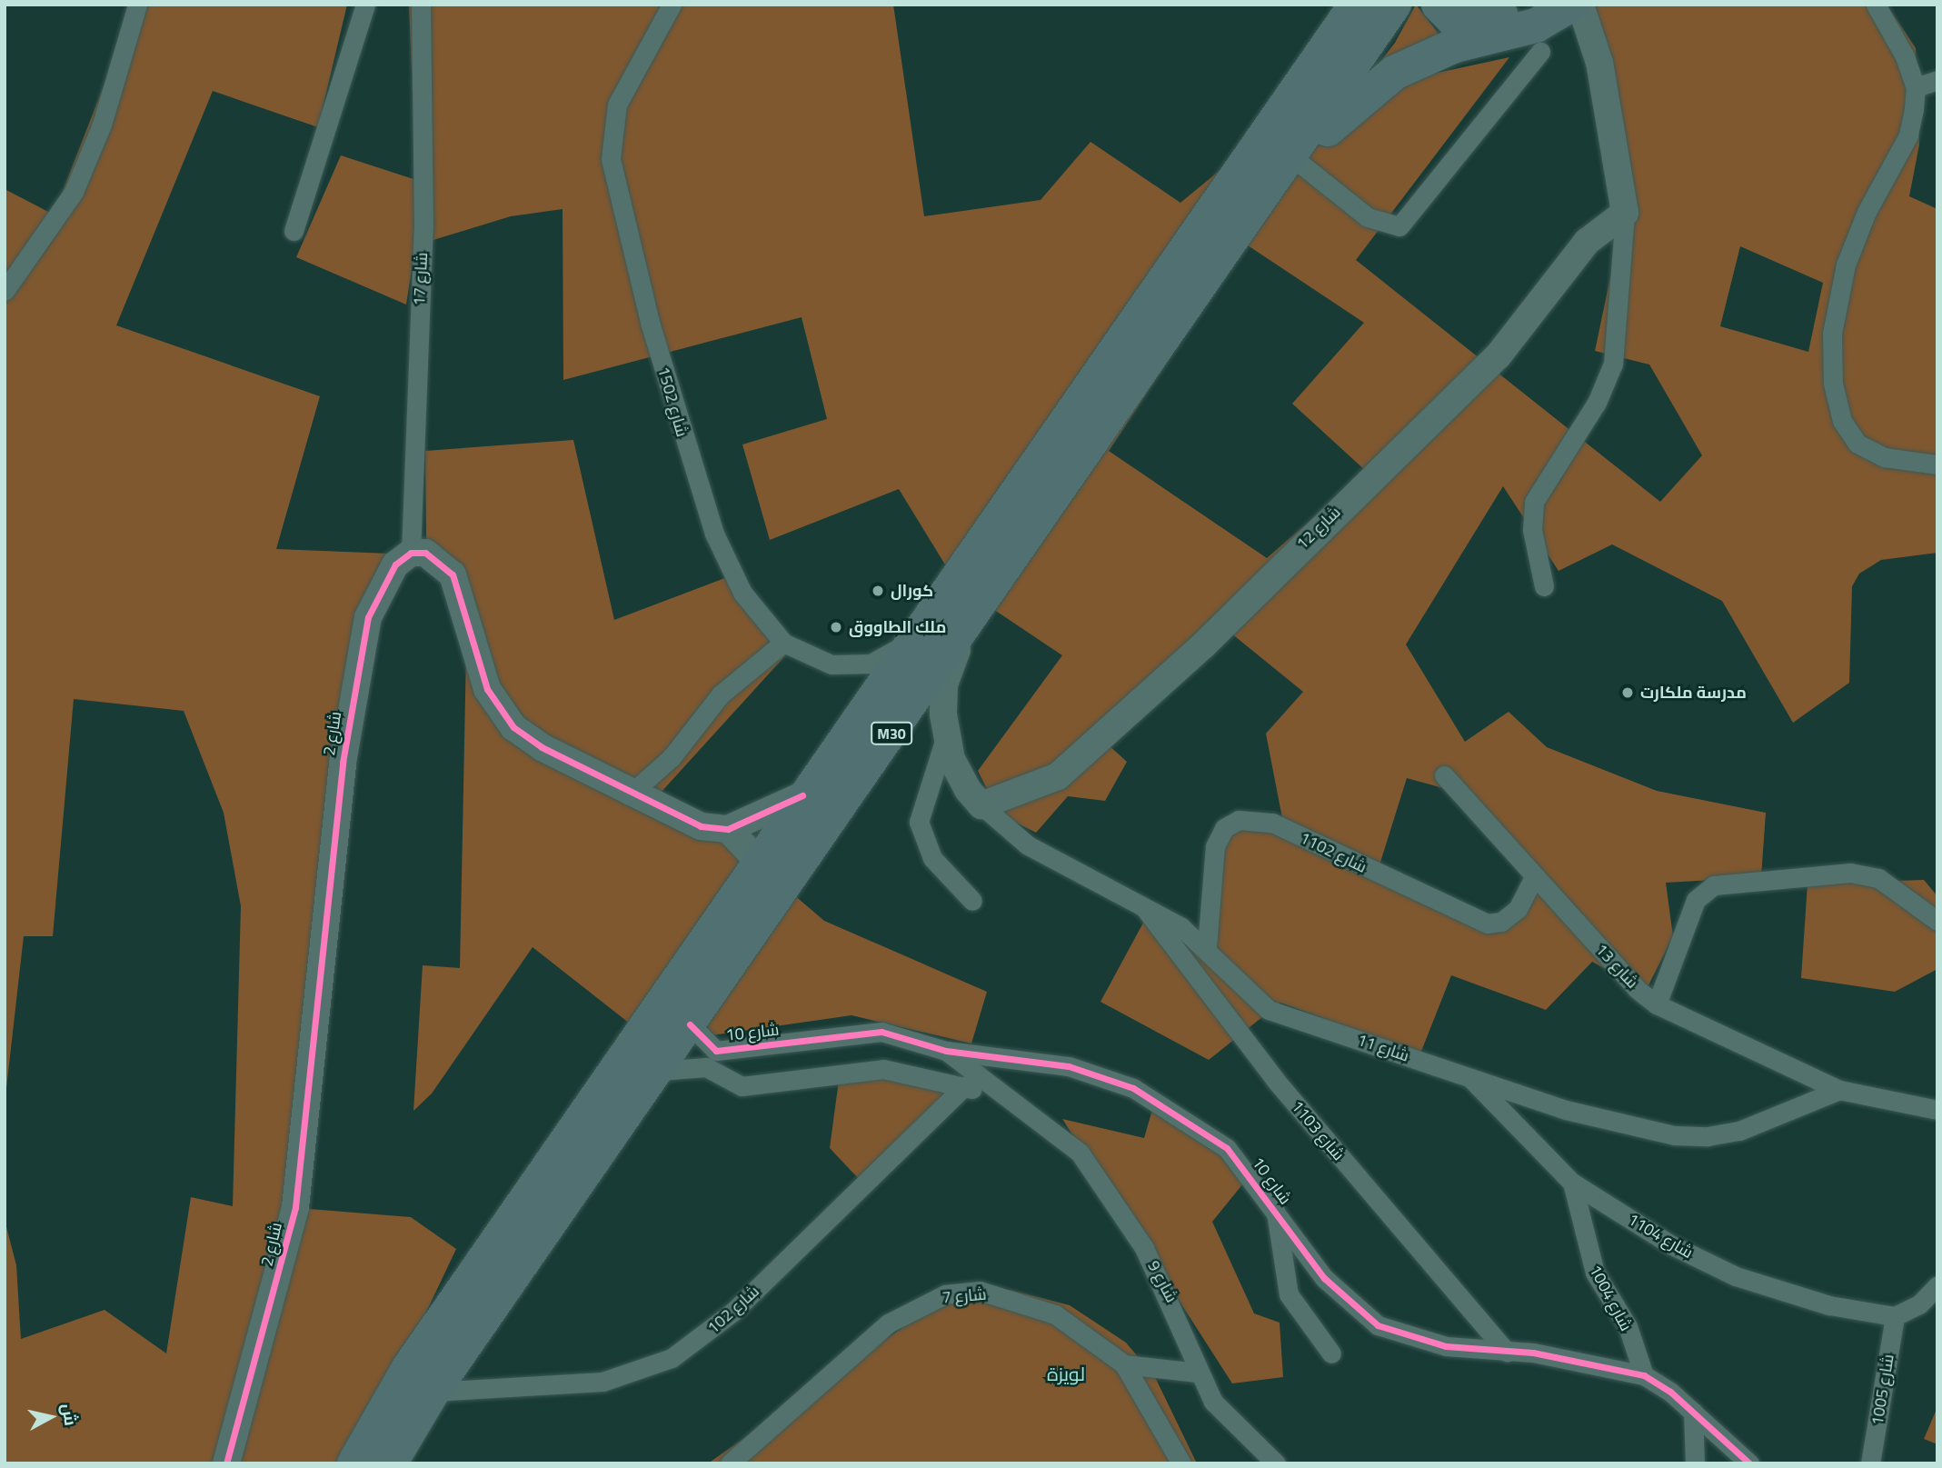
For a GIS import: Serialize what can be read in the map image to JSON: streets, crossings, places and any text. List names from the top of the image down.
{
  "streets": {
    "highway": ["M30"],
    "street": [
      "شارع 17",
      "شارع 1502",
      "شارع 12",
      "شارع 2",
      "شارع 1102",
      "شارع 13",
      "شارع 10",
      "شارع 11",
      "شارع 1103",
      "شارع 1104",
      "شارع 9",
      "شارع 7",
      "شارع 1004",
      "شارع 102",
      "شارع 1005"
    ]
  },
  "crossings": [
    ["شارع 17", "شارع 2"],
    ["شارع 1502", "M30"],
    ["شارع 12", "شارع 11"],
    ["M30", "شارع 10"],
    ["M30", "شارع 102"],
    ["شارع 1102", "شارع 13"],
    ["شارع 1102", "شارع 11"],
    ["شارع 13", "شارع 11"],
    ["شارع 10", "شارع 1103"],
    ["شارع 10", "شارع 9"],
    ["شارع 10", "شارع 1004"],
    ["شارع 11", "شارع 1103"],
    ["شارع 11", "شارع 1104"],
    ["شارع 1104", "شارع 1004"],
    ["شارع 1104", "شارع 1005"]
  ],
  "districts": ["لويزة"],
  "places": ["كورال", "ملك الطاووق", "مدرسة ملكارت"],
  "north": "right"
}
